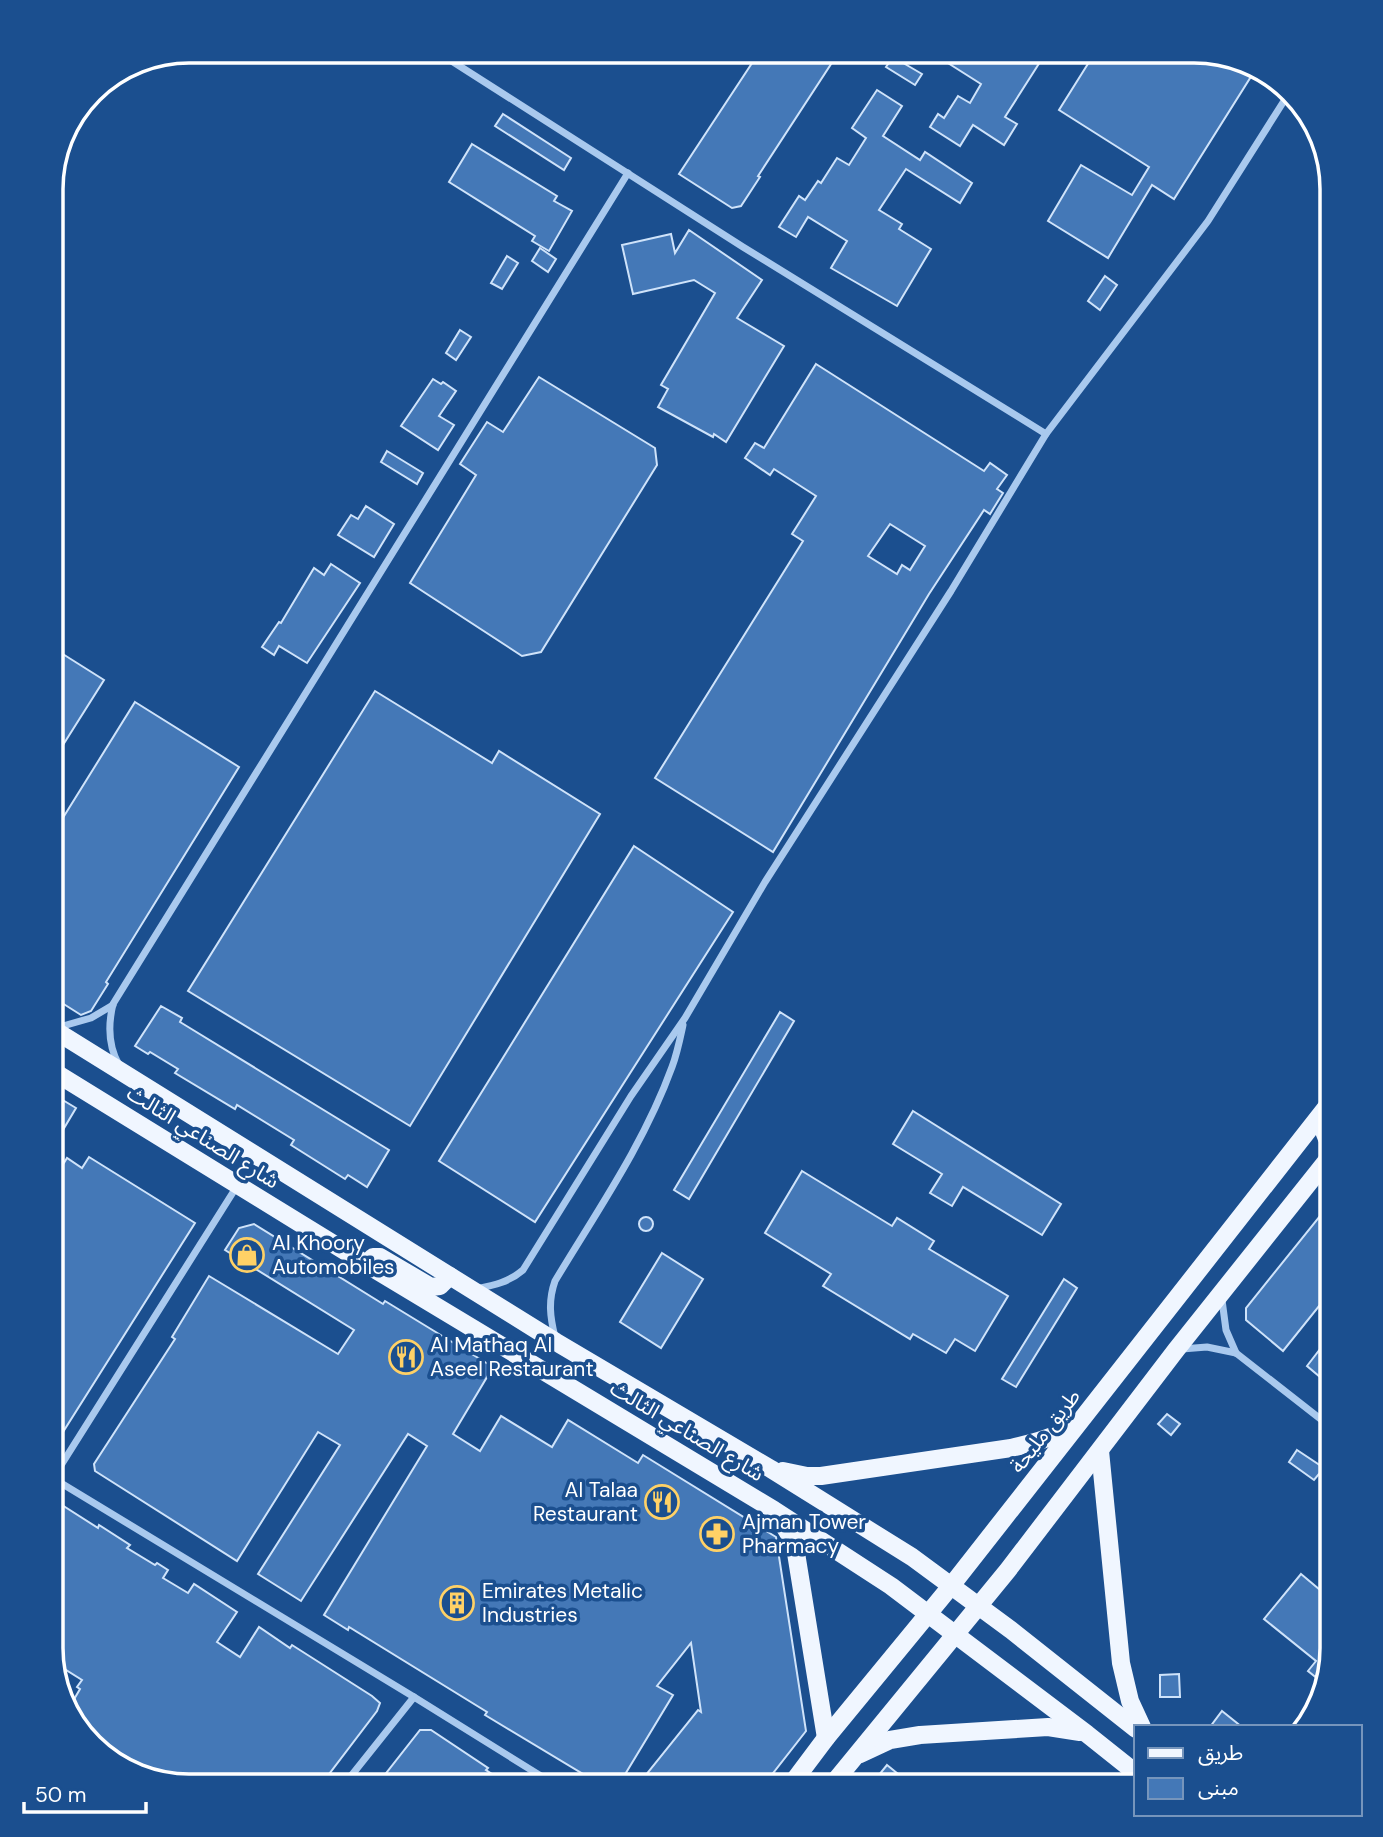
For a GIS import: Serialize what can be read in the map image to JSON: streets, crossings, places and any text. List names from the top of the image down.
{
  "streets": {
    "main road": ["شارع الصناعي الثالث", "طريق مليحة"]
  },
  "crossings": [
    ["شارع الصناعي الثالث", "طريق مليحة"]
  ],
  "places": {
    "shop": ["Al Khoory Automobiles"],
    "restaurant": ["Al Mathaq Al Aseel Restaurant", "Al Talaa Restaurant"],
    "pharmacy": ["Ajman Tower Pharmacy"],
    "building": ["Emirates Metalic Industries"]
  },
  "legend": ["طريق", "مبنى"],
  "scale_bar": "50 m"
}
